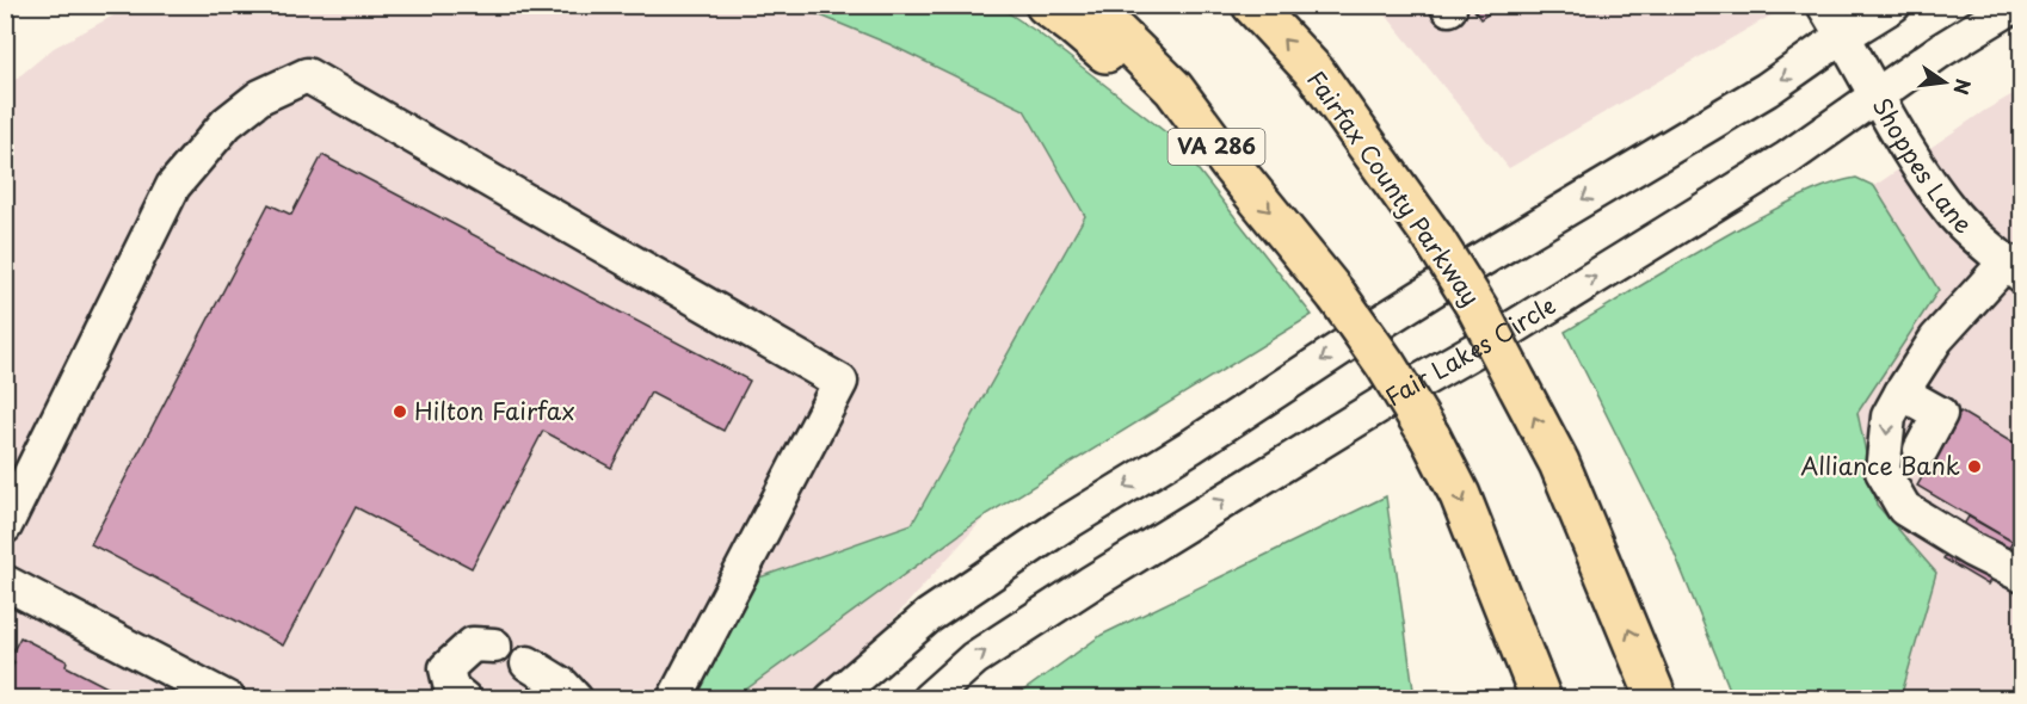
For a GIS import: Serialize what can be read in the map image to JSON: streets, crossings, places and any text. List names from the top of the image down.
{
  "streets": {
    "highway": ["VA 286", "Fairfax County Parkway"],
    "street": ["Shoppes Lane", "Fair Lakes Circle"]
  },
  "crossings": [
    ["Shoppes Lane", "Fair Lakes Circle"]
  ],
  "places": ["Hilton Fairfax", "Alliance Bank"],
  "north": "right"
}
